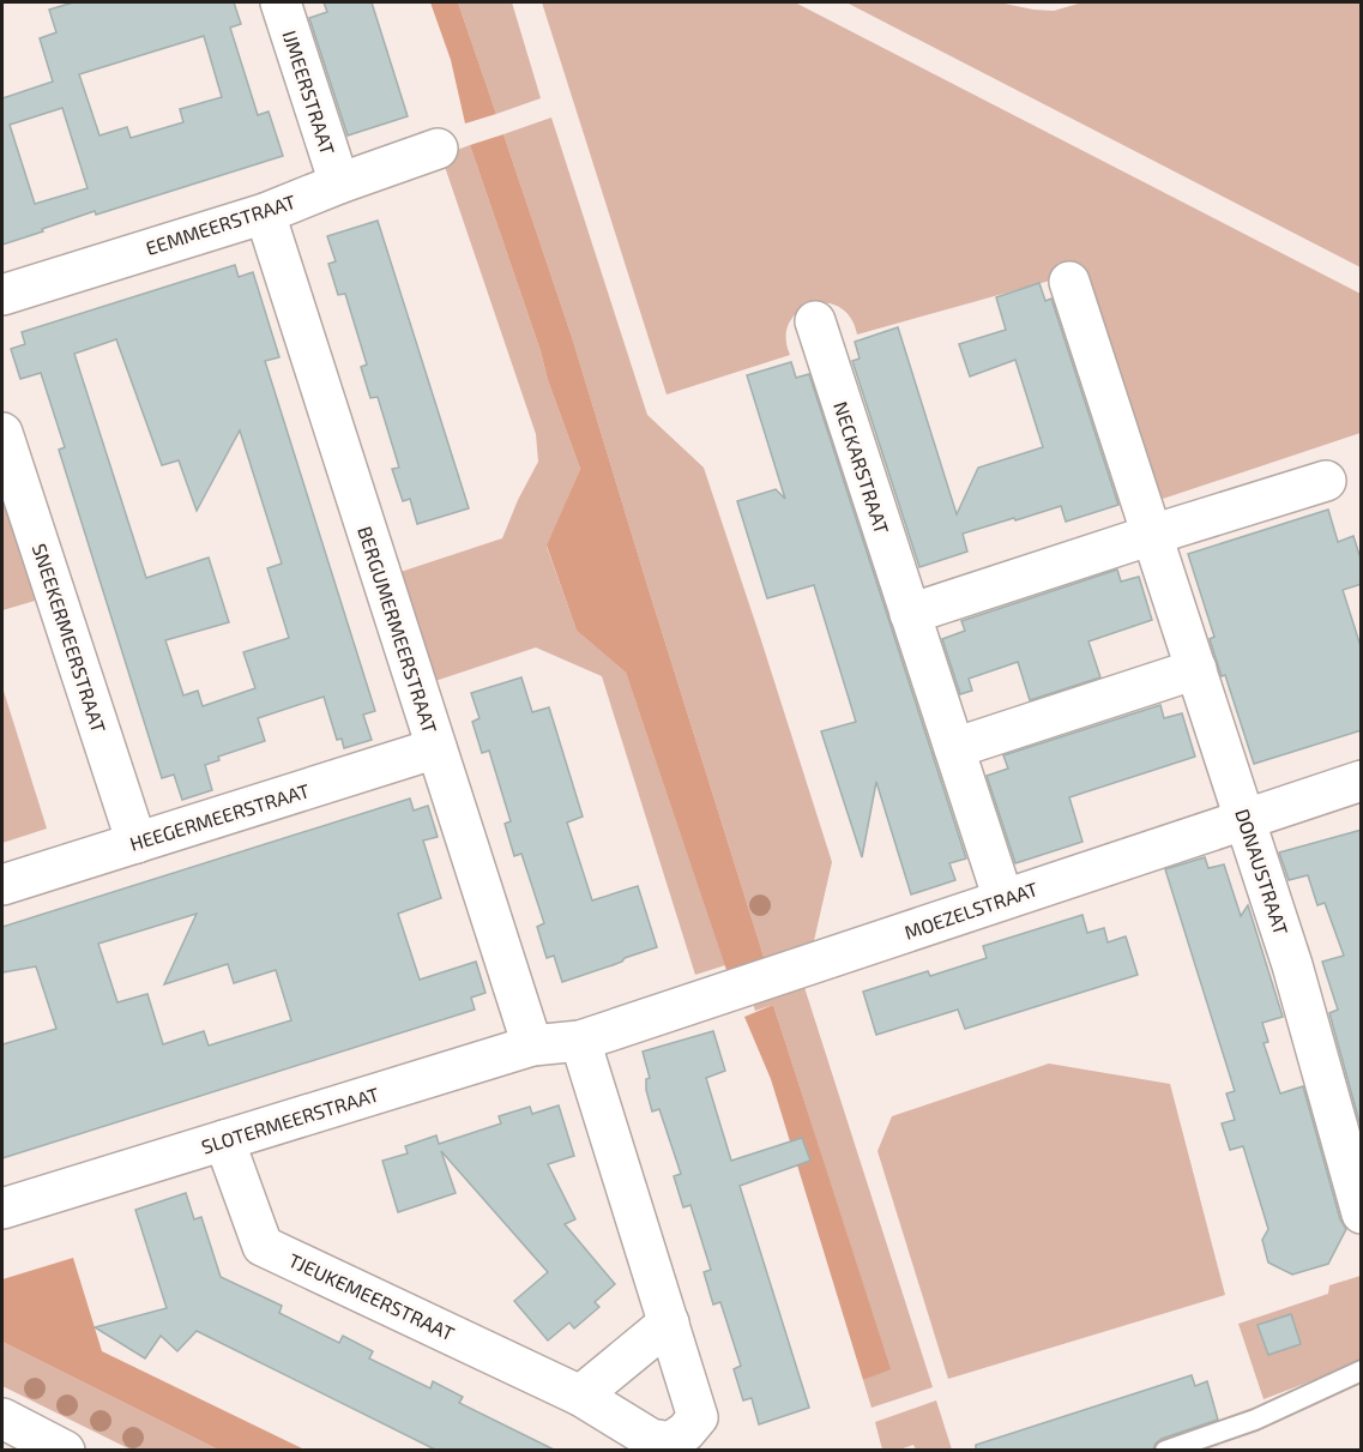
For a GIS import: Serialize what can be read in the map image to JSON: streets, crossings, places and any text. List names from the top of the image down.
{
  "streets": {
    "street": [
      "IJMEERSTRAAT",
      "EEMMEERSTRAAT",
      "NECKARSTRAAT",
      "BERGUMERMEERSTRAAT",
      "SNEEKERMEERSTRAAT",
      "HEEGERMEERSTRAAT",
      "DONAUSTRAAT",
      "MOEZELSTRAAT",
      "SLOTERMEERSTRAAT",
      "TJEUKEMEERSTRAAT"
    ]
  },
  "crossings": [
    ["IJMEERSTRAAT", "EEMMEERSTRAAT"],
    ["EEMMEERSTRAAT", "BERGUMERMEERSTRAAT"],
    ["NECKARSTRAAT", "MOEZELSTRAAT"],
    ["BERGUMERMEERSTRAAT", "HEEGERMEERSTRAAT"],
    ["BERGUMERMEERSTRAAT", "SLOTERMEERSTRAAT"],
    ["SNEEKERMEERSTRAAT", "HEEGERMEERSTRAAT"],
    ["DONAUSTRAAT", "MOEZELSTRAAT"],
    ["MOEZELSTRAAT", "SLOTERMEERSTRAAT"],
    ["MOEZELSTRAAT", "TJEUKEMEERSTRAAT"],
    ["SLOTERMEERSTRAAT", "TJEUKEMEERSTRAAT"]
  ]
}
